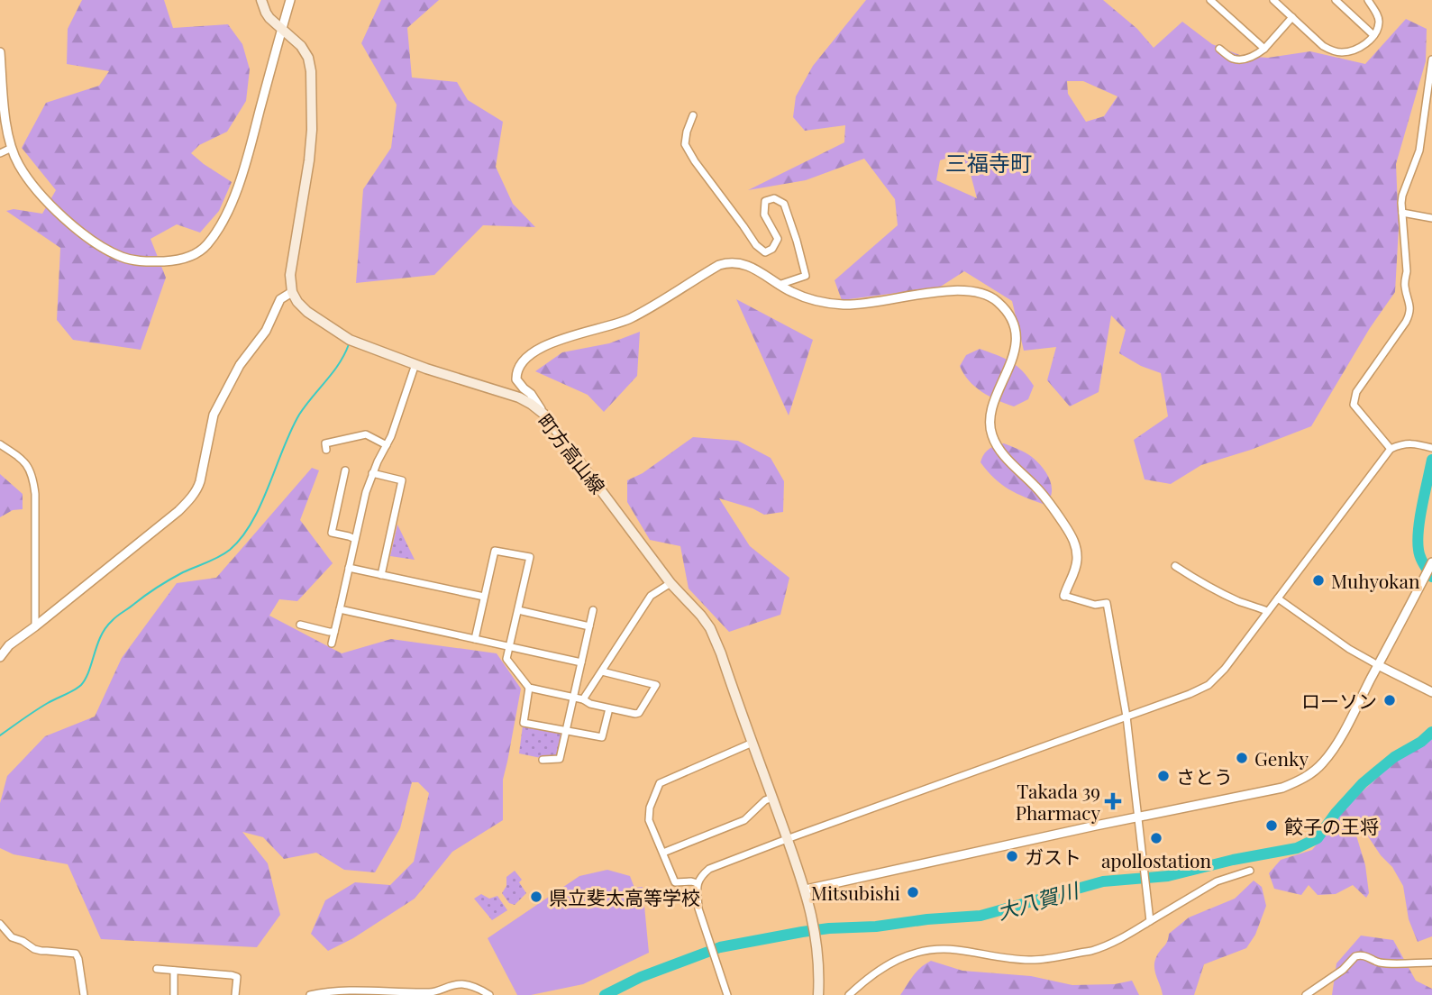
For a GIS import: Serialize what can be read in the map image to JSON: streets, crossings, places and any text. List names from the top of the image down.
{
  "streets": {
    "main road": ["町方高山線"]
  },
  "districts": ["三福寺町"],
  "water": ["大八賀川"],
  "places": {
    "other": [
      "Muhyokan",
      "ローソン",
      "Genky",
      "さとう",
      "餃子の王将",
      "apollostation",
      "ガスト",
      "Mitsubishi",
      "県立斐太高等学校"
    ],
    "health": ["Takada 39 Pharmacy"]
  }
}
